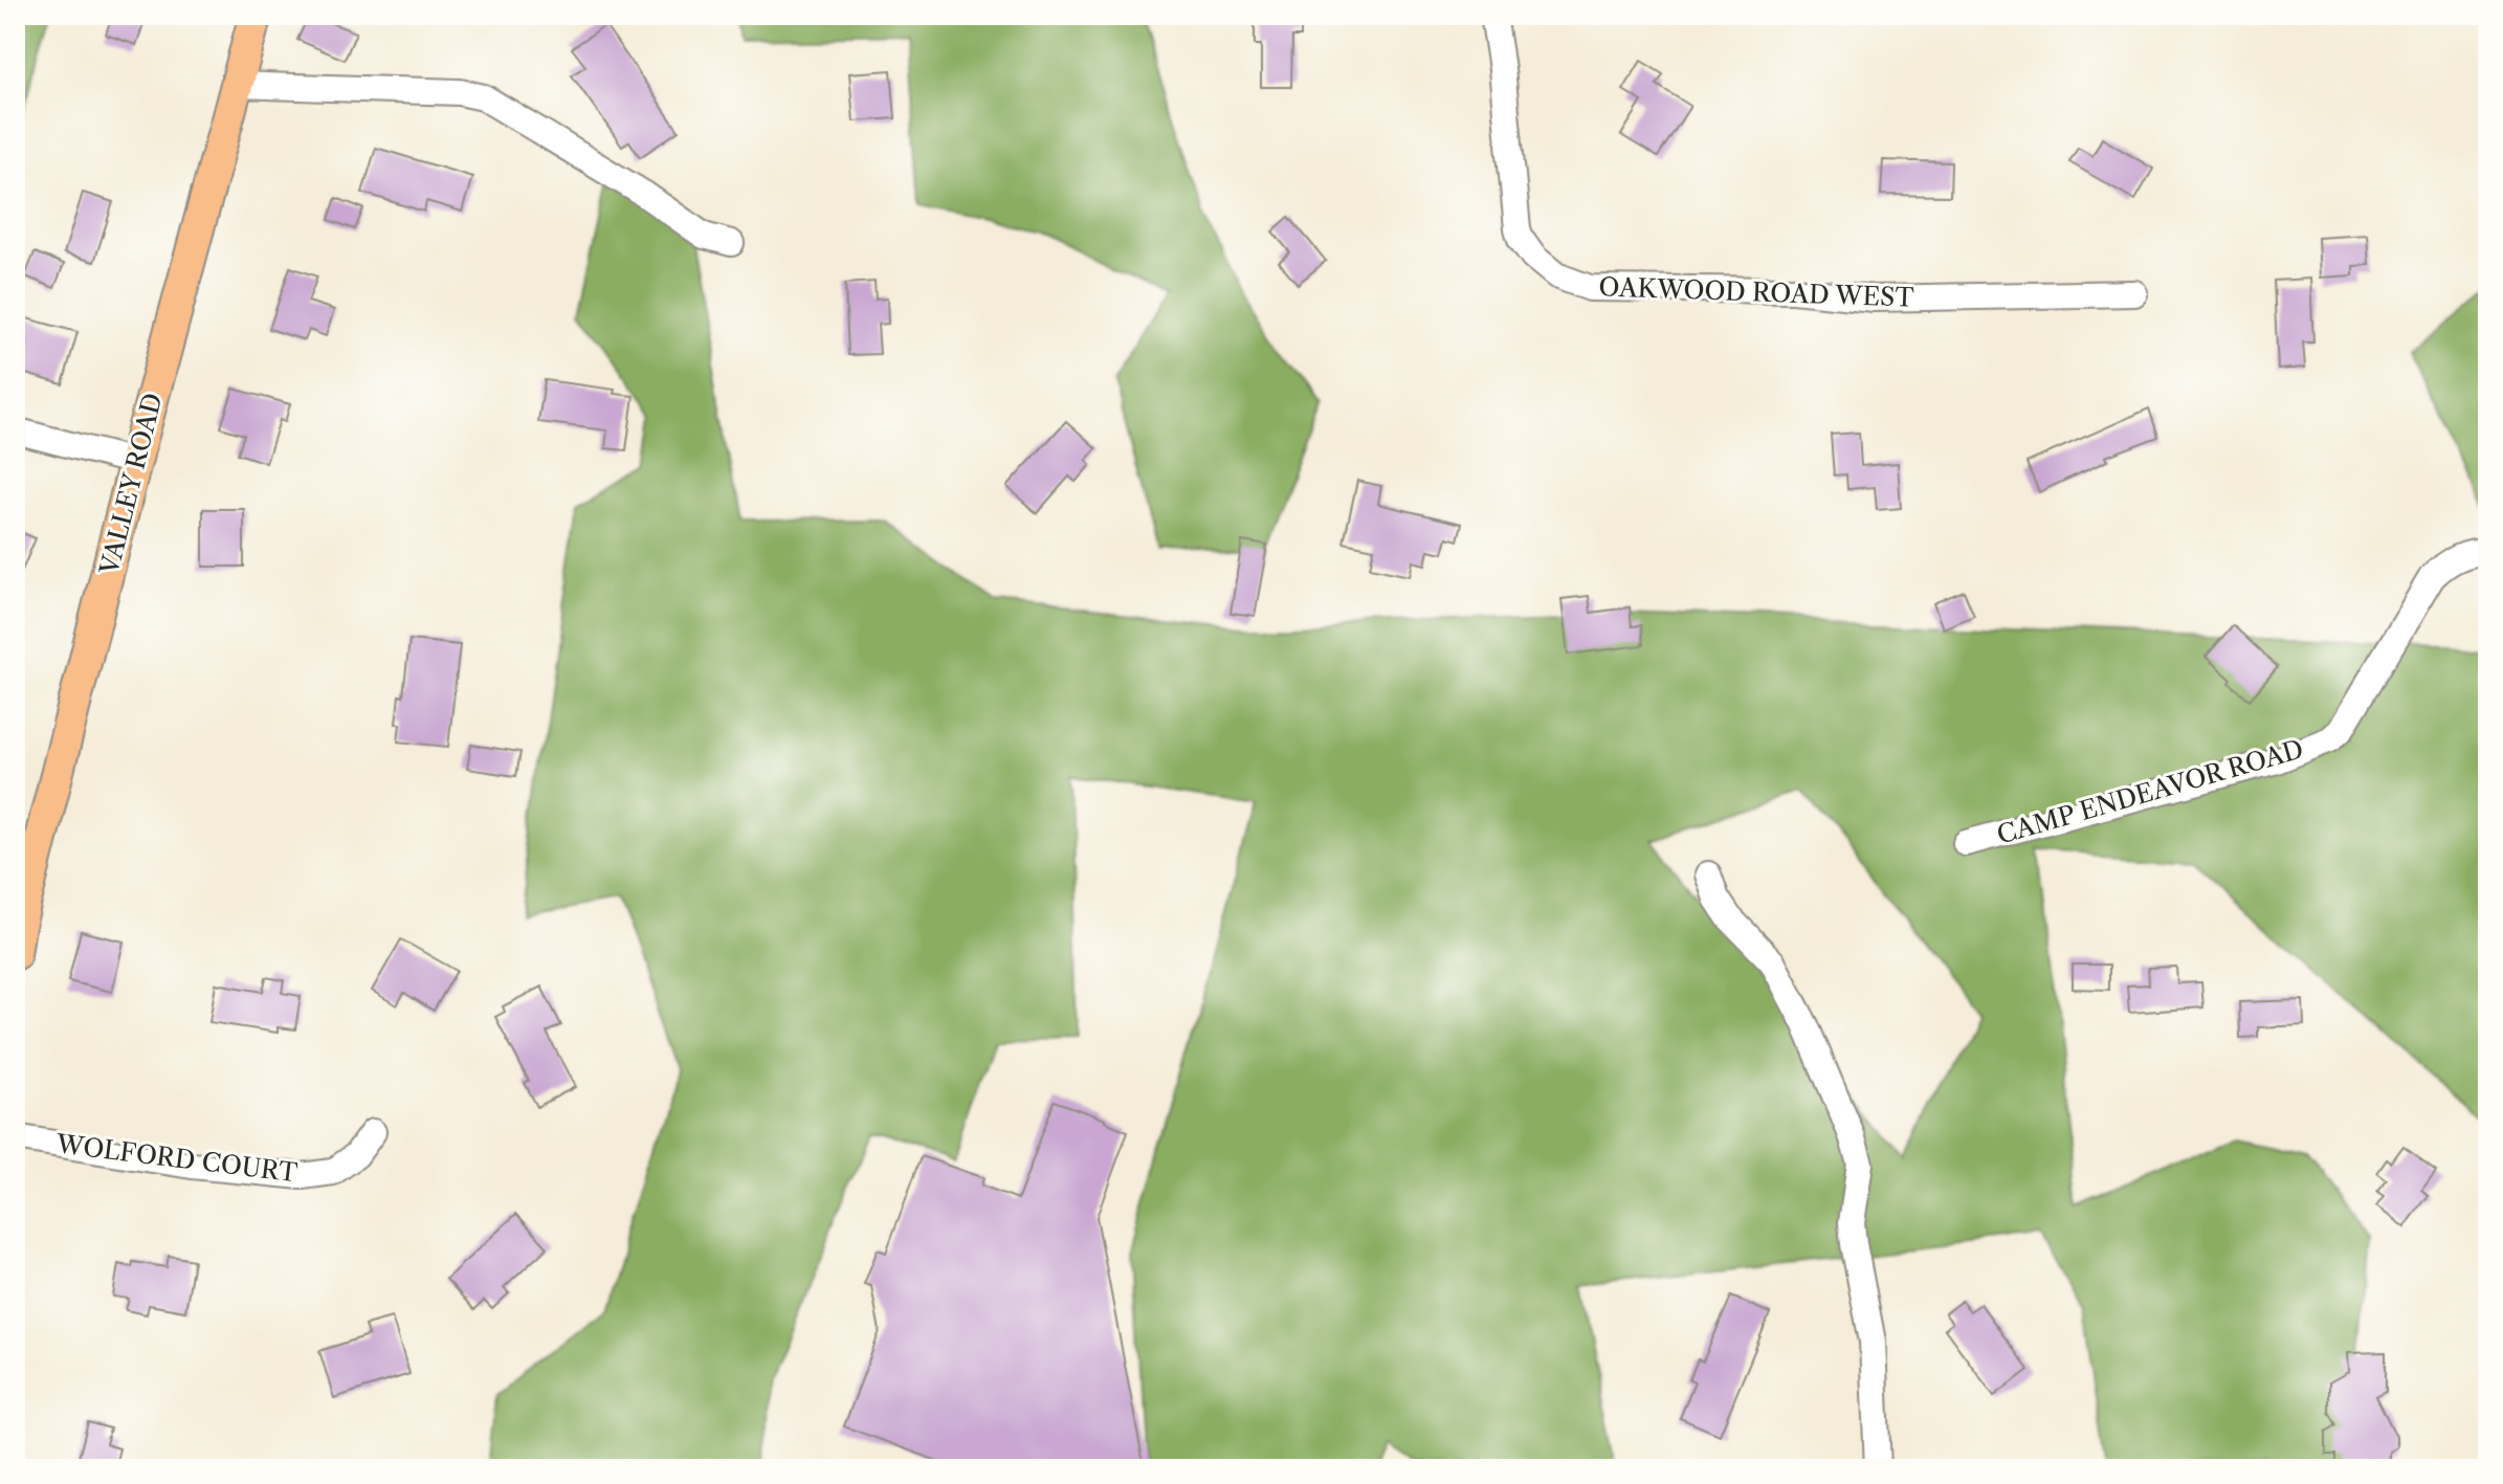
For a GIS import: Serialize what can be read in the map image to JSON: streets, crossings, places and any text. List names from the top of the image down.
{
  "streets": {
    "main road": ["VALLEY ROAD"],
    "street": ["OAKWOOD ROAD WEST", "CAMP ENDEAVOR ROAD", "WOLFORD COURT"]
  }
}
